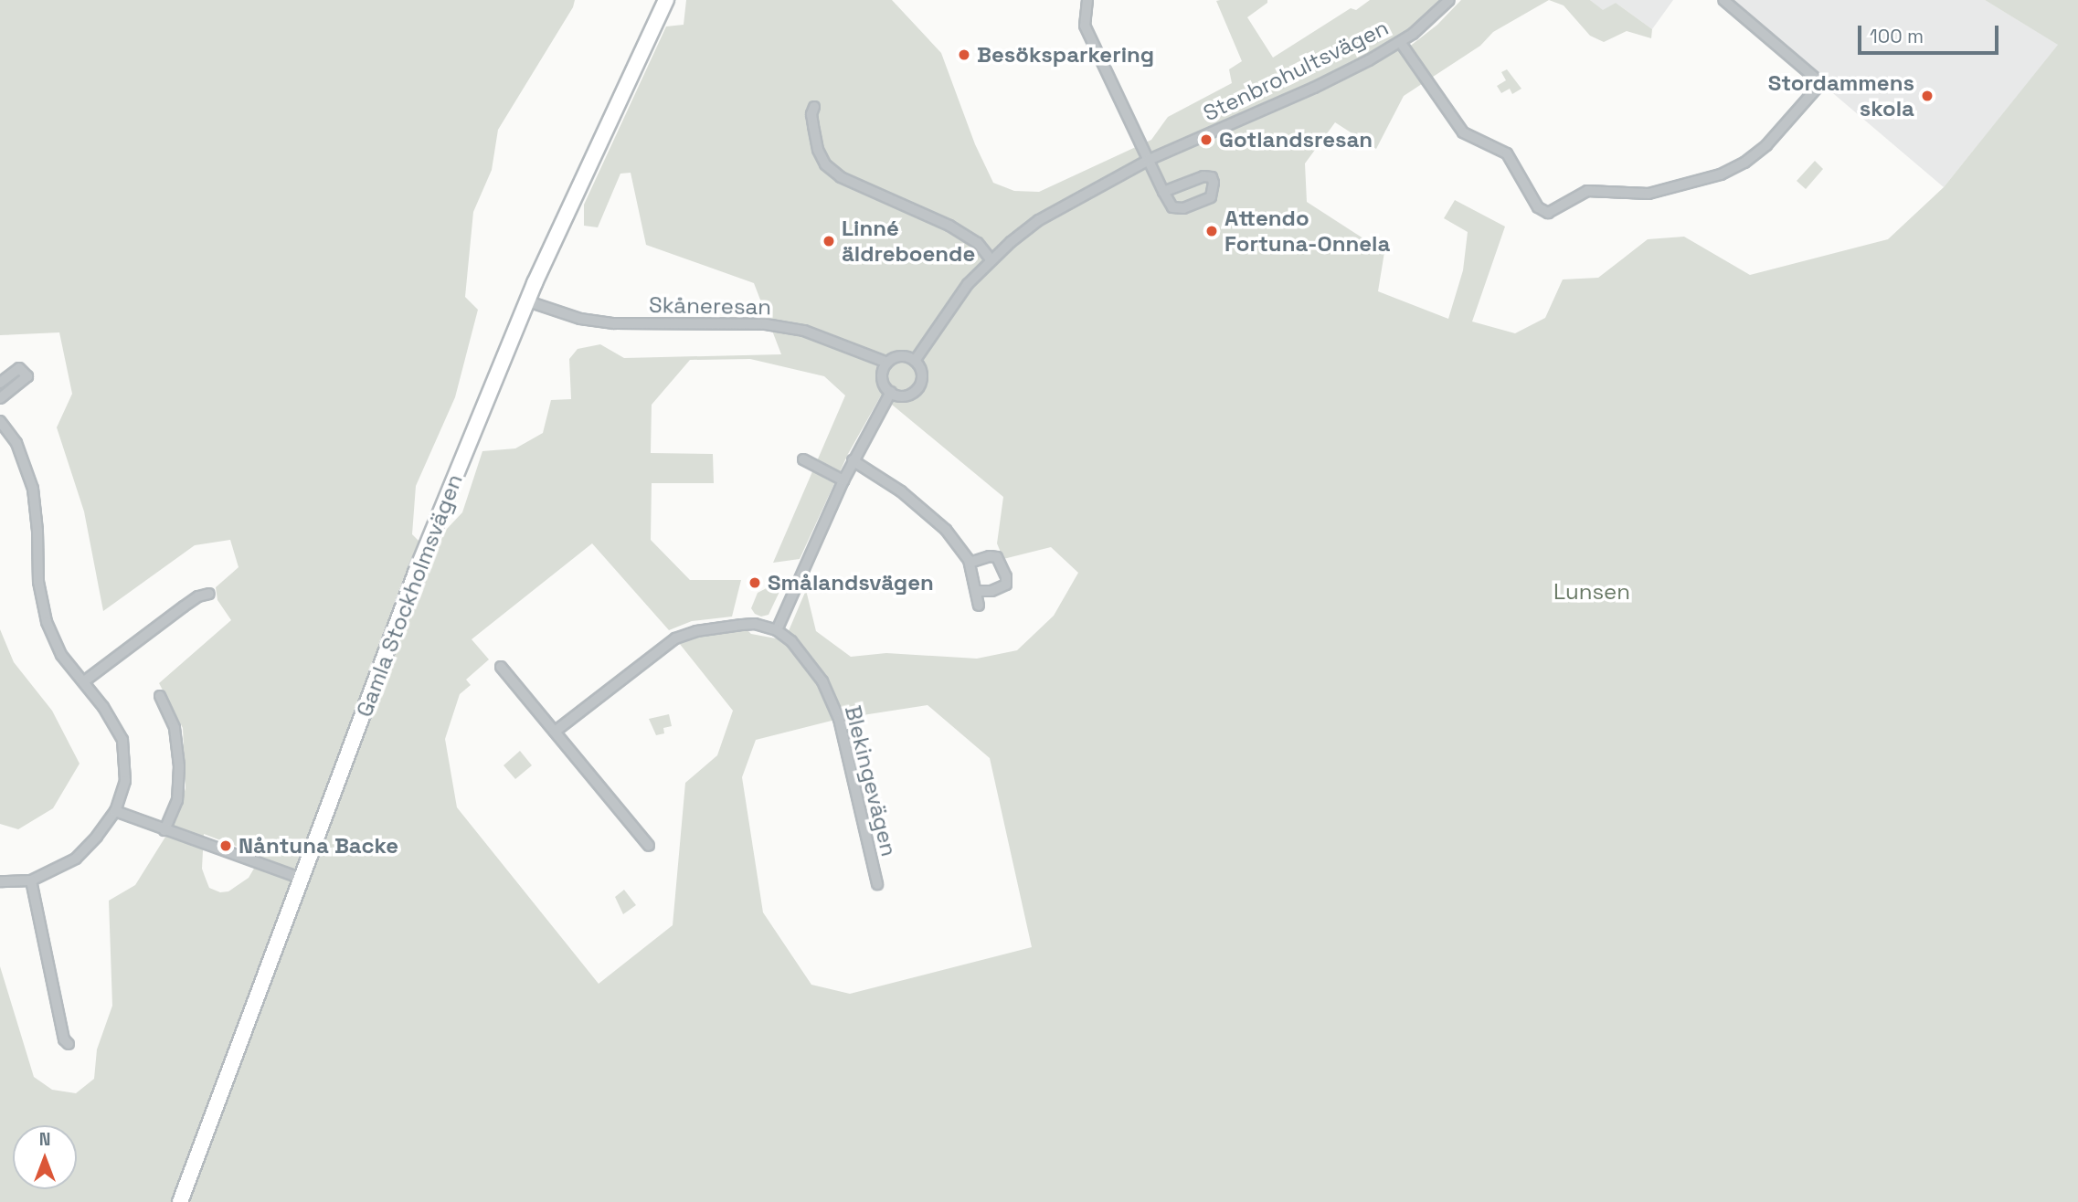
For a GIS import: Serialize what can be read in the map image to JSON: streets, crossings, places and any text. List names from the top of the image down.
{
  "streets": {
    "main road": ["Gamla Stockholmsvägen"],
    "street": ["Stenbrohultsvägen", "Skåneresan", "Blekingevägen"]
  },
  "crossings": [
    ["Stenbrohultsvägen", "Skåneresan"],
    ["Skåneresan", "Gamla Stockholmsvägen"]
  ],
  "parks": ["Lunsen"],
  "places": [
    "Besöksparkering",
    "Stordammens skola",
    "Gotlandsresan",
    "Attendo Fortuna-Onnela",
    "Linné äldreboende",
    "Smålandsvägen",
    "Nåntuna Backe"
  ],
  "scale_bar": "100 m",
  "north": "top"
}
